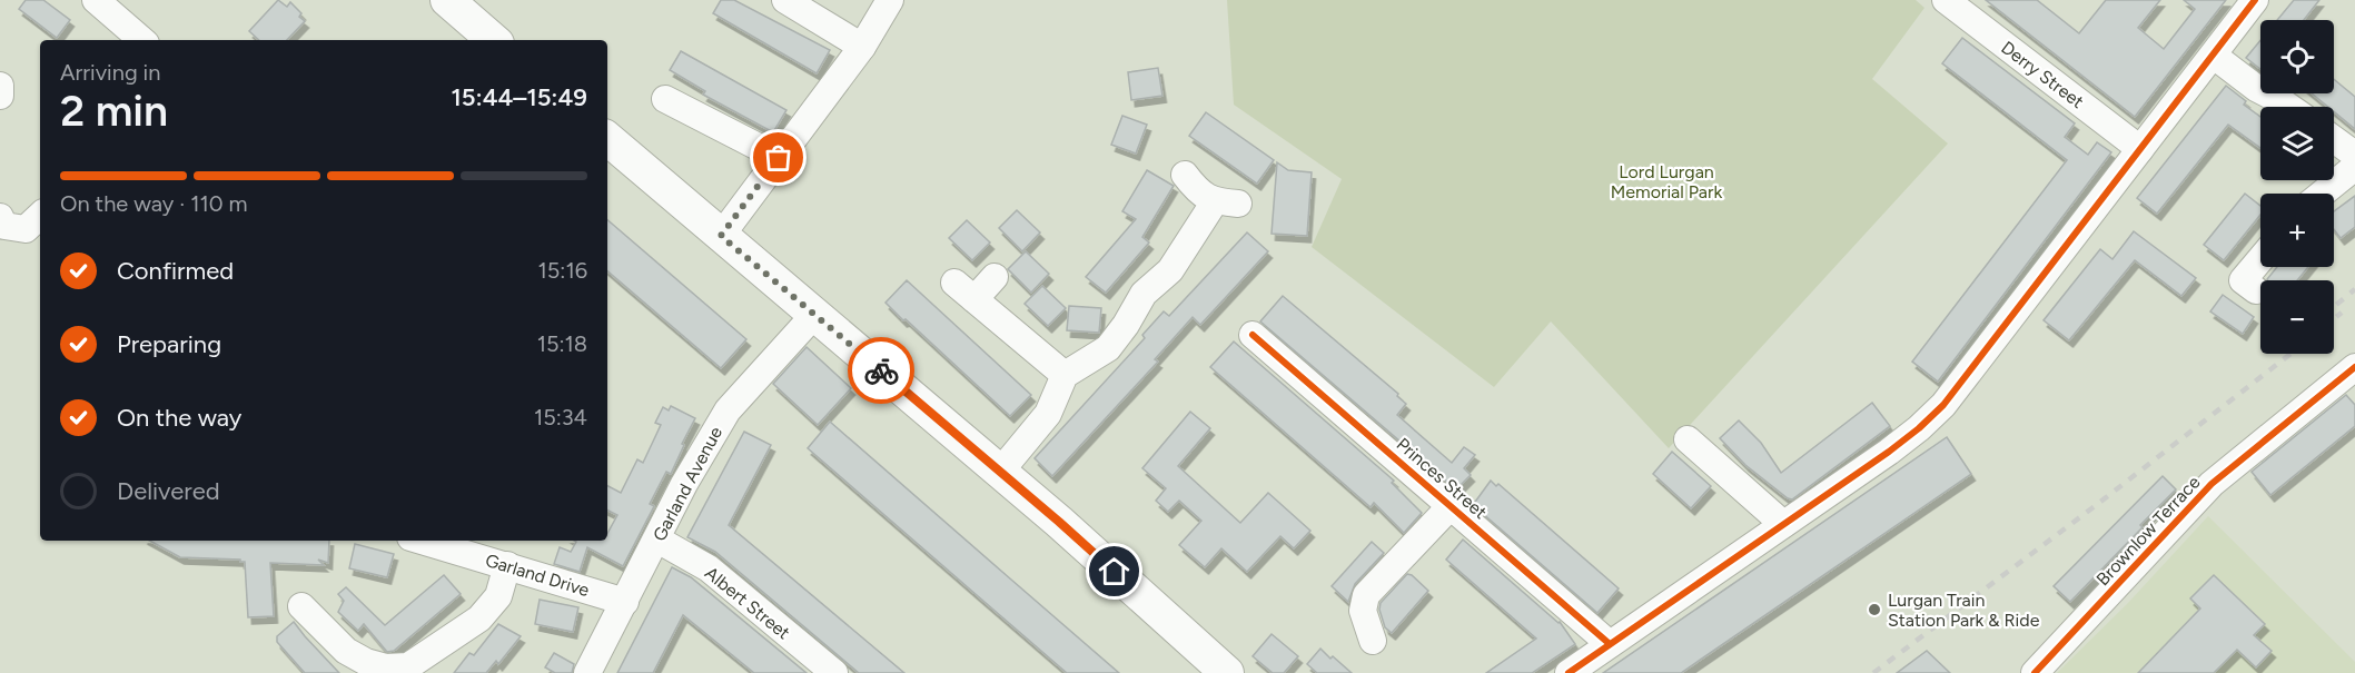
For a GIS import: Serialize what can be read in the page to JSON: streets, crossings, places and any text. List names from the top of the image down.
{
  "streets": {
    "street": [
      "Derry Street",
      "Princes Street",
      "Garland Avenue",
      "Brownlow Terrace",
      "Garland Drive",
      "Albert Street"
    ]
  },
  "crossings": [
    ["Garland Avenue", "Garland Drive"],
    ["Garland Avenue", "Albert Street"]
  ],
  "parks": ["Lord Lurgan Memorial Park"],
  "places": ["Lurgan Train Station Park & Ride"],
  "page": {
    "map_buttons": ["+", "−"],
    "heading": ["2 min", "Arriving in", "15:44–15:49"],
    "bar": "On the way · 110 m",
    "list": [
      ["Confirmed", "15:16"],
      ["Preparing", "15:18"],
      ["On the way", "15:34"],
      "Delivered"
    ]
  }
}
